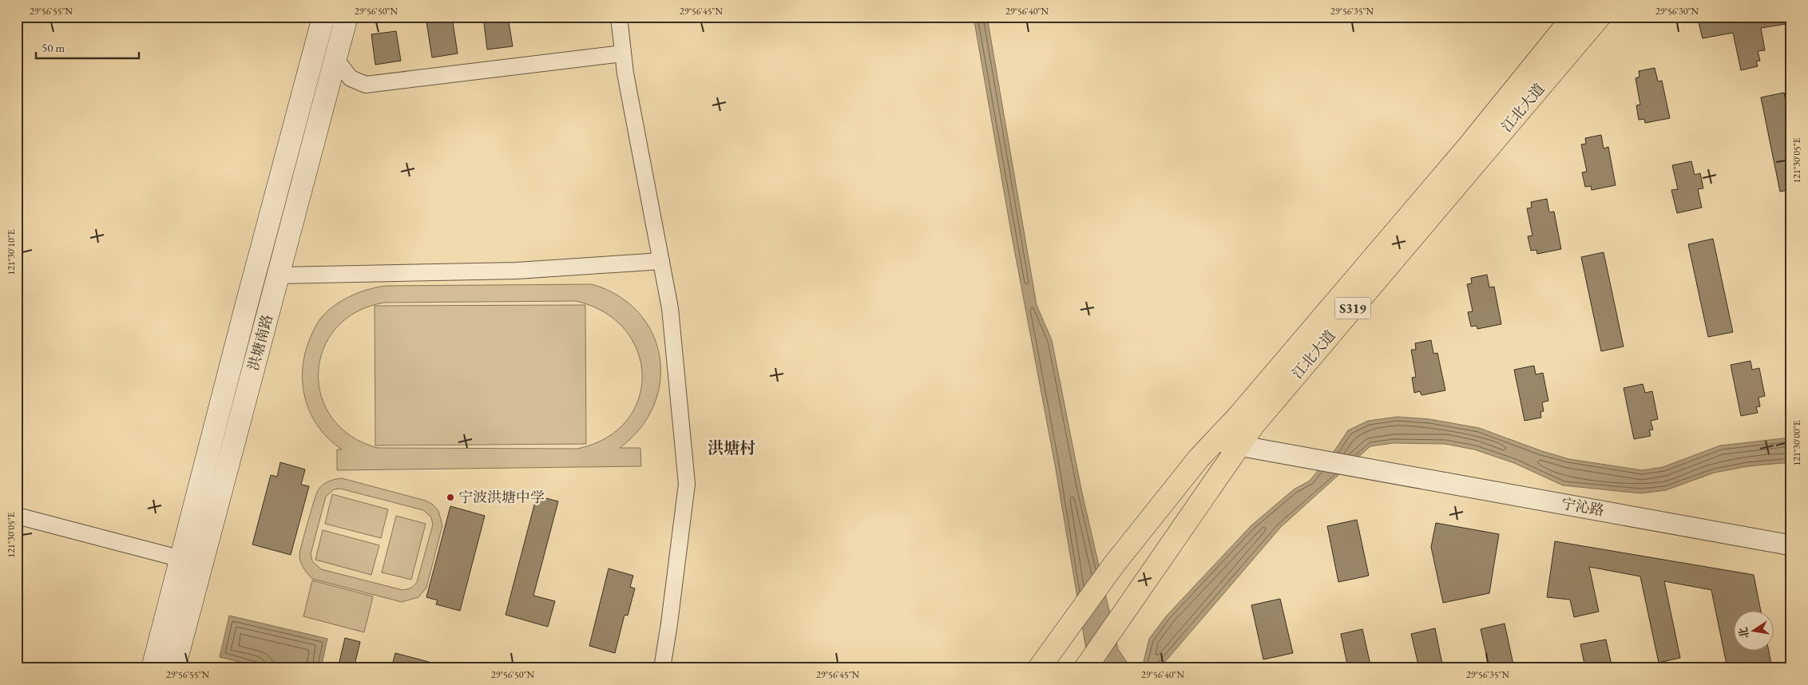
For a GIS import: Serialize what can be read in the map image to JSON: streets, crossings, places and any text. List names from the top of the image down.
{
  "streets": {
    "main road": ["江北大道", "S319", "洪塘南路"],
    "street": ["宁沁路"]
  },
  "crossings": [
    ["江北大道", "宁沁路"]
  ],
  "districts": ["洪塘村"],
  "places": ["宁波洪塘中学"],
  "scale_bar": "50 m",
  "north": "left",
  "coordinates": [
    "29°56'55\"N",
    "29°56'50\"N",
    "29°56'45\"N",
    "29°56'40\"N",
    "29°56'35\"N",
    "29°56'30\"N",
    "121°30'05\"E",
    "121°30'10\"E",
    "121°30'00\"E"
  ]
}
